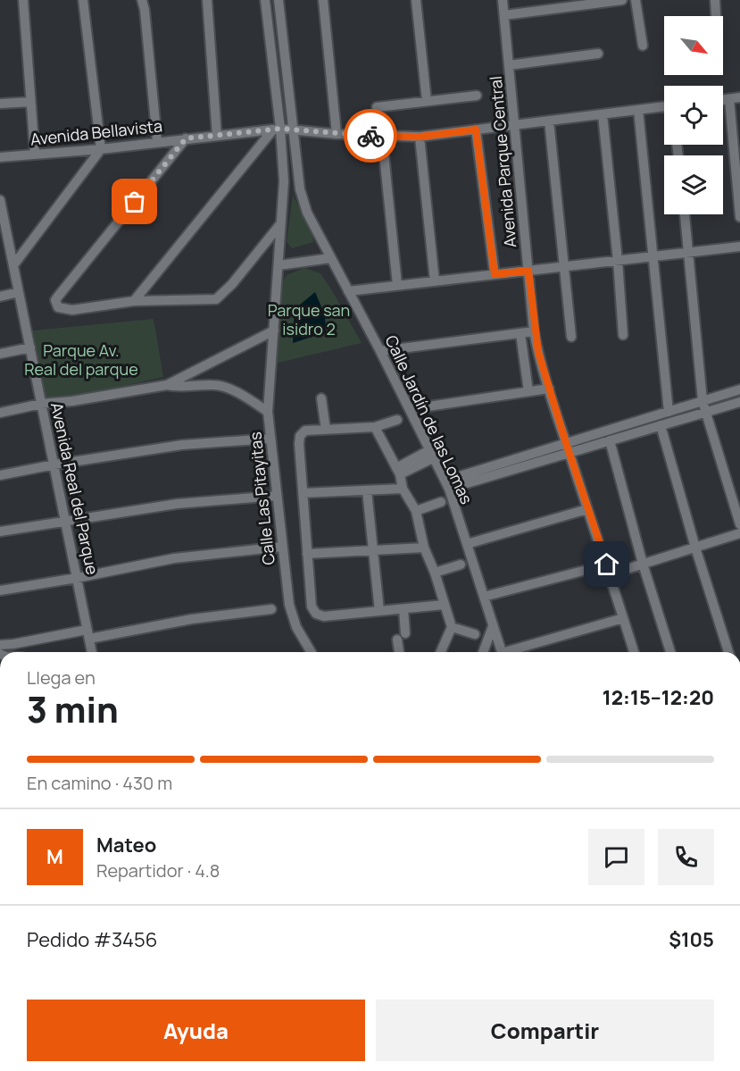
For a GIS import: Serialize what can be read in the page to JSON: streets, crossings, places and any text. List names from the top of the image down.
{
  "streets": {
    "street": [
      "Avenida Bellavista",
      "Avenida Parque Central",
      "Calle Jardín de las Lomas",
      "Avenida Real del Parque",
      "Calle Las Pitayitas"
    ]
  },
  "crossings": [
    ["Avenida Bellavista", "Avenida Parque Central"],
    ["Avenida Bellavista", "Calle Jardín de las Lomas"],
    ["Avenida Bellavista", "Calle Las Pitayitas"]
  ],
  "parks": ["Parque san isidro 2", "Parque Av. Real del parque"],
  "north": "bottom right",
  "page": {
    "heading": ["3 min", "Llega en", "12:15–12:20"],
    "panel": [
      "Mateo",
      "Repartidor · 4.8",
      "Pedido #3456",
      "$105"
    ],
    "bar": "En camino · 430 m",
    "round": "M",
    "buttons": ["Ayuda", "Compartir"]
  }
}
